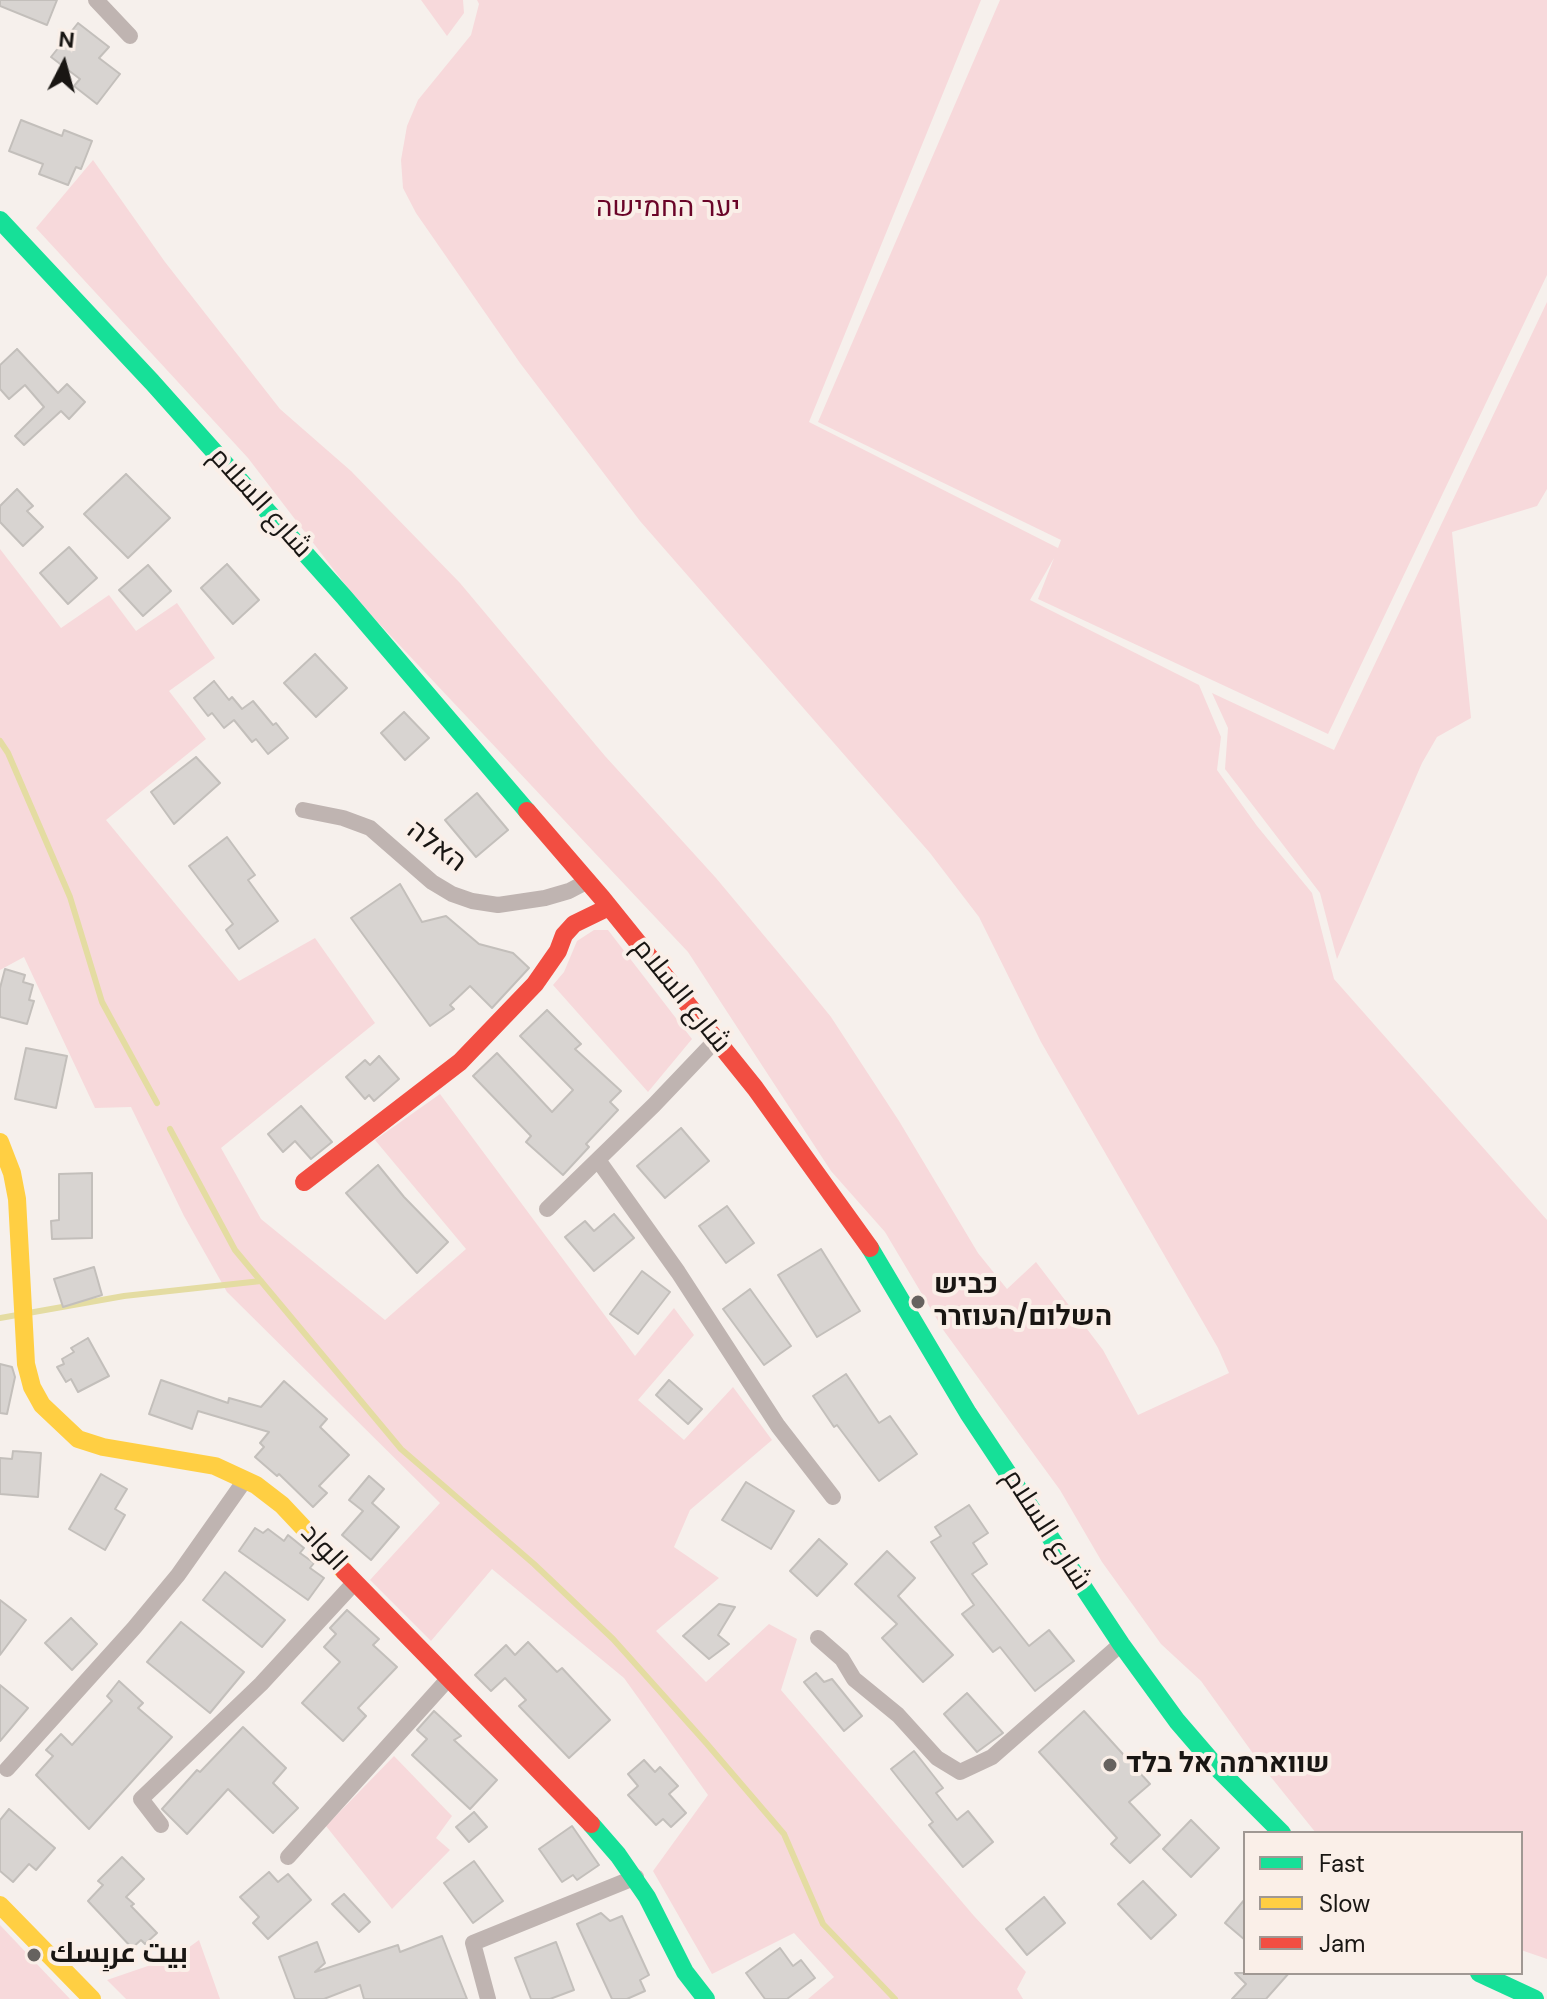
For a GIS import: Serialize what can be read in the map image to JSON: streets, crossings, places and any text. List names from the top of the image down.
{
  "streets": {
    "main road": ["شارع السلام", "الواد"],
    "street": ["האלה"]
  },
  "crossings": [
    ["شارع السلام", "האלה"]
  ],
  "parks": ["יער החמישה"],
  "places": ["כביש השלום/העוזרר", "שווארמה אל בלד", "بيت عربِسك"],
  "legend": ["Fast", "Slow", "Jam"],
  "north": "top"
}
